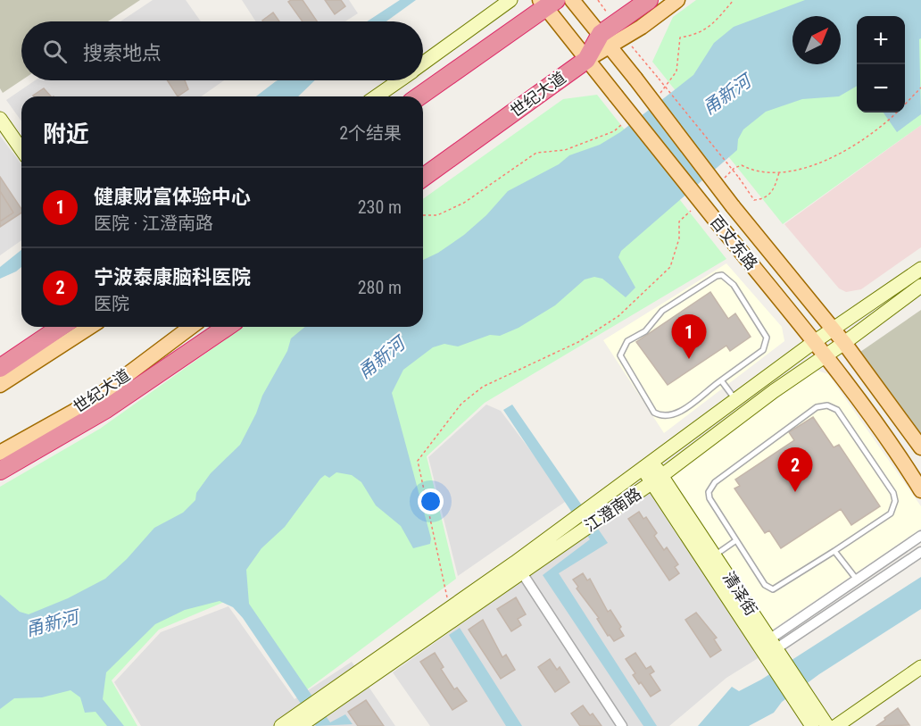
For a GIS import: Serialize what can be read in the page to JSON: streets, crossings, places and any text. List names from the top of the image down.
{
  "streets": {
    "highway": ["世纪大道"],
    "main road": ["百丈东路", "江澄南路", "清泽街"]
  },
  "crossings": [
    ["世纪大道", "百丈东路"],
    ["百丈东路", "江澄南路"],
    ["江澄南路", "清泽街"]
  ],
  "water": ["甬新河"],
  "north": "top right",
  "page": {
    "map_buttons": ["+", "−"],
    "search": "搜索地点",
    "heading": ["附近", "2个结果"],
    "list": [
      {
        "mark": "1",
        "name": "健康财富体验中心",
        "note": "医院 · 江澄南路",
        "value": "230 m"
      },
      {
        "mark": "2",
        "name": "宁波泰康脑科医院",
        "note": "医院",
        "value": "280 m"
      }
    ],
    "pins": ["1", "2"]
  }
}
